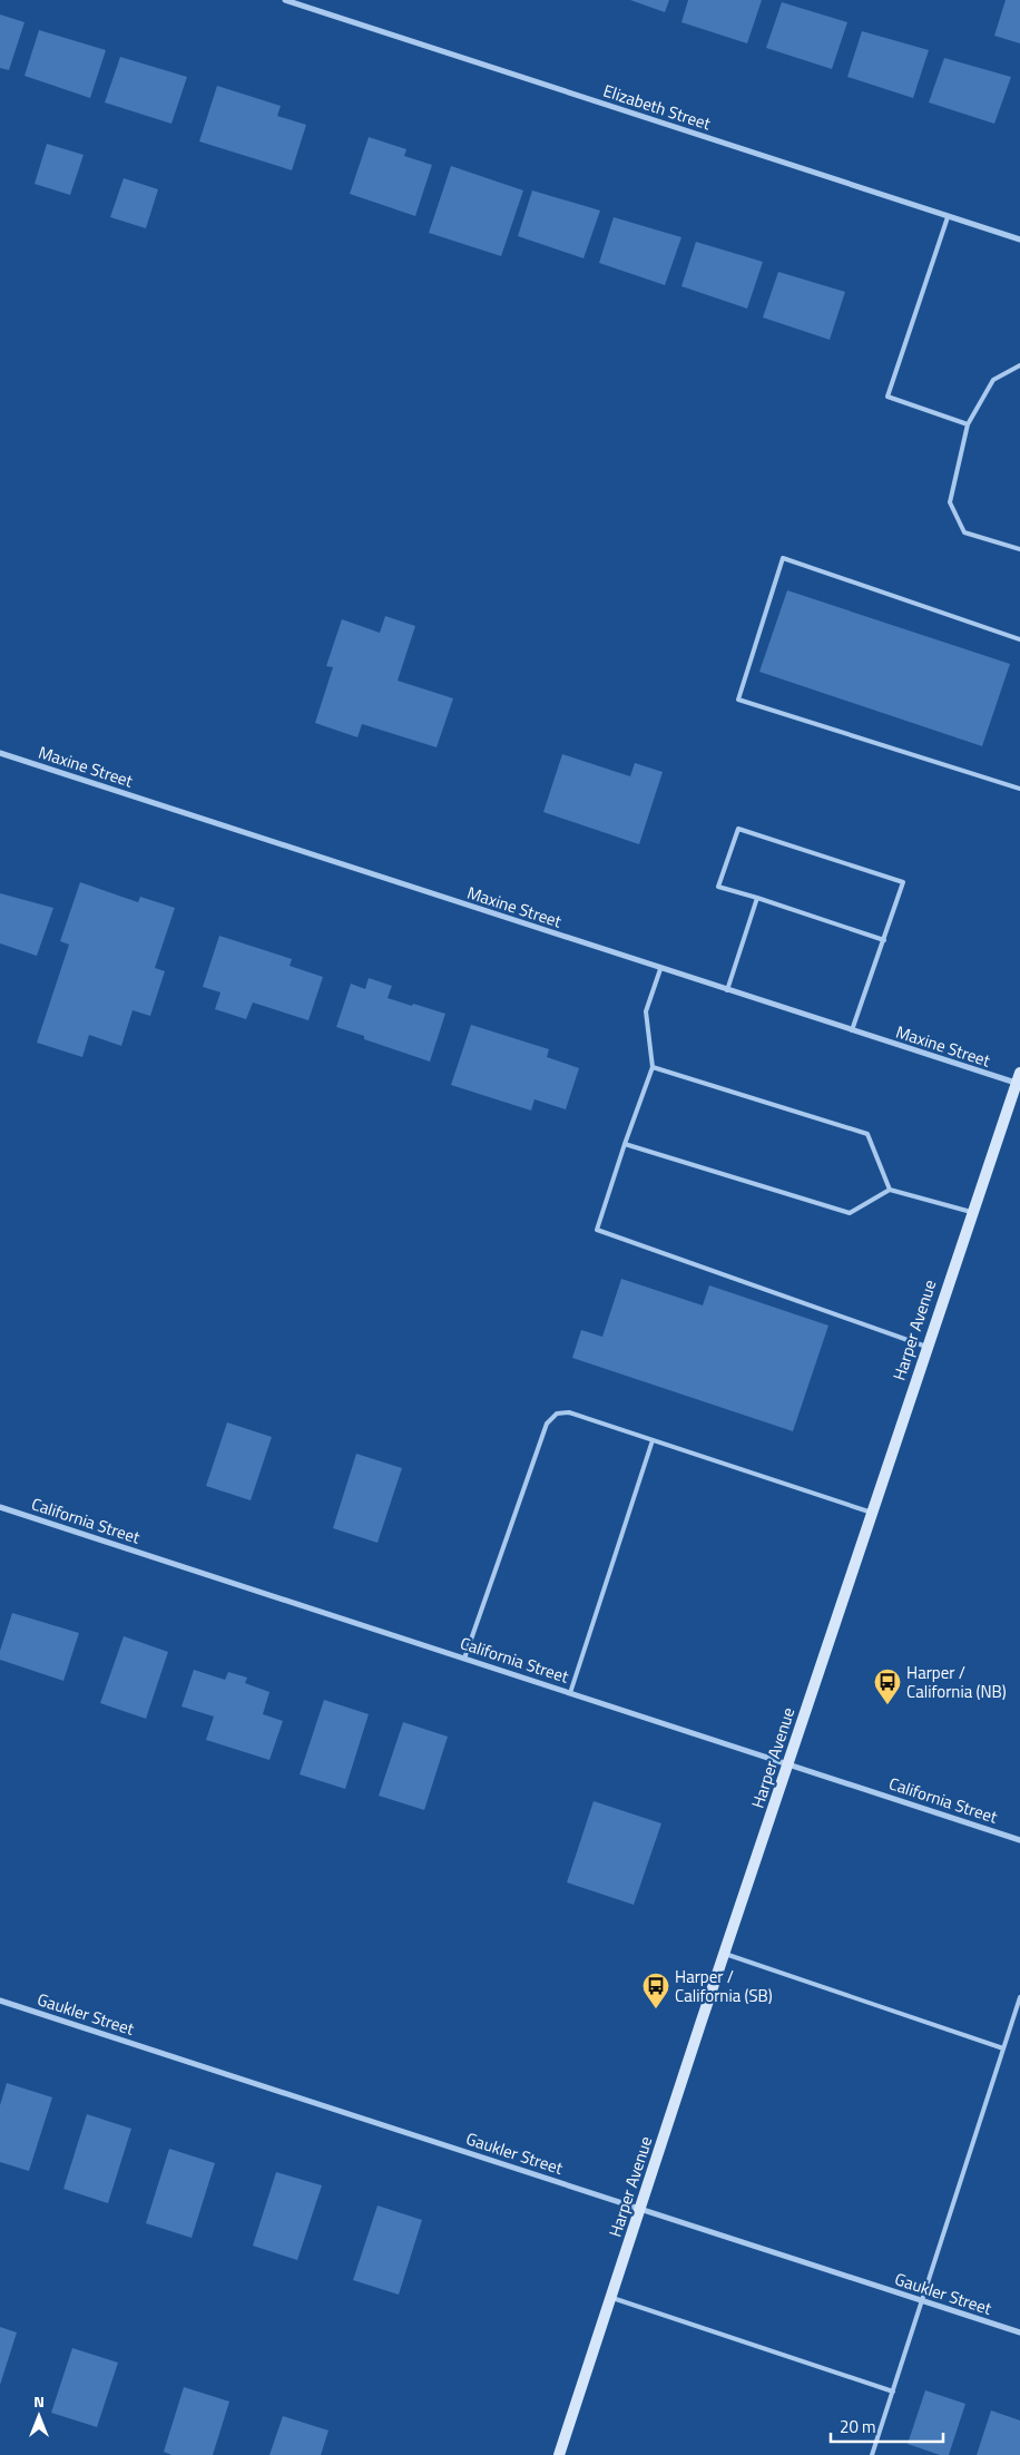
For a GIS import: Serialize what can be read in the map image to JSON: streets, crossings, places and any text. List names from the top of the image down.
{
  "streets": {
    "main road": ["Harper Avenue"],
    "street": [
      "Elizabeth Street",
      "Maxine Street",
      "California Street",
      "Gaukler Street"
    ]
  },
  "crossings": [
    ["Maxine Street", "Harper Avenue"],
    ["Harper Avenue", "California Street"],
    ["Harper Avenue", "Gaukler Street"]
  ],
  "places": {
    "bus stop": ["Harper / California (NB)", "Harper / California (SB)"]
  },
  "scale_bar": "20 m",
  "north": "top"
}
